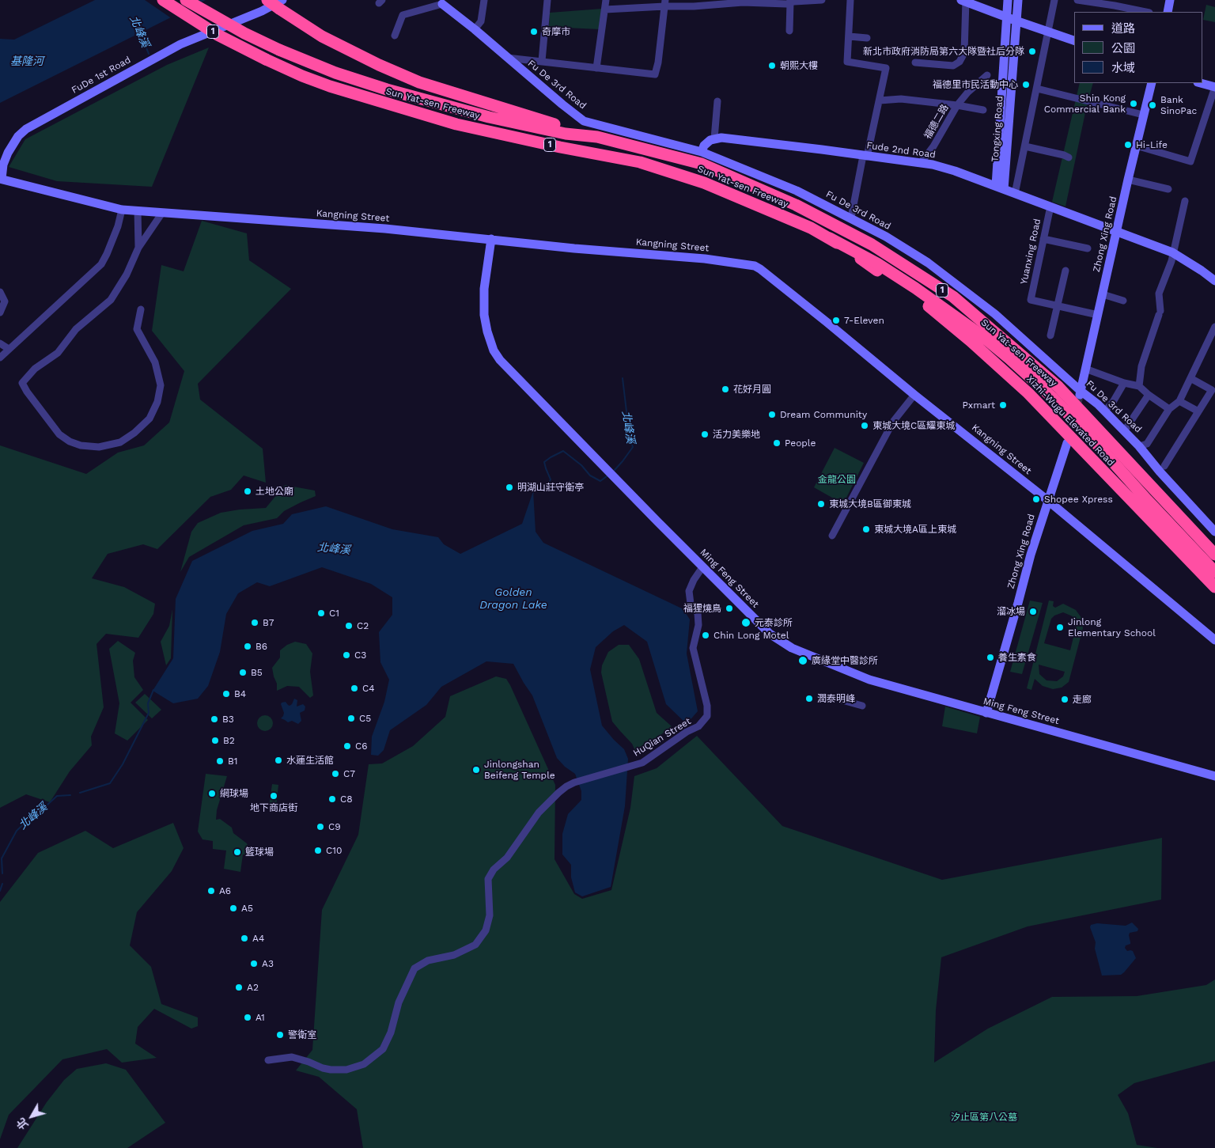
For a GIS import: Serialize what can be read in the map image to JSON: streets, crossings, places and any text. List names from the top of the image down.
{
  "streets": {
    "highway": ["1", "Sun Yat-sen Freeway", "Xizhi-Wugu Elevated Road"],
    "street": [
      "FuDe 1st Road",
      "Fu De 3rd Road",
      "福德二路",
      "Tongxing Road",
      "Fude 2nd Road",
      "Kangning Street",
      "Zhong Xing Road",
      "Yuanxing Road",
      "Ming Feng Street",
      "HuQian Street"
    ]
  },
  "crossings": [
    ["FuDe 1st Road", "Kangning Street"],
    ["Fu De 3rd Road", "Zhong Xing Road"],
    ["Sun Yat-sen Freeway", "Xizhi-Wugu Elevated Road"],
    ["福德二路", "Fude 2nd Road"],
    ["Tongxing Road", "Fude 2nd Road"],
    ["Fude 2nd Road", "Zhong Xing Road"],
    ["Fude 2nd Road", "Yuanxing Road"],
    ["Kangning Street", "Zhong Xing Road"],
    ["Kangning Street", "Ming Feng Street"],
    ["Zhong Xing Road", "Ming Feng Street"],
    ["Ming Feng Street", "HuQian Street"]
  ],
  "water": ["北峰溪", "基隆河", "Golden Dragon Lake"],
  "parks": ["金龍公園", "汐止區第八公墓"],
  "places": [
    "奇摩市",
    "新北市政府消防局第六大隊暨社后分隊",
    "朝熙大樓",
    "福德里市民活動中心",
    "Shin Kong Commercial Bank",
    "Bank SinoPac",
    "Hi-Life",
    "7-Eleven",
    "花好月圓",
    "Pxmart",
    "Dream Community",
    "東城大境C區耀東城",
    "活力美樂地",
    "People",
    "明湖山莊守衛亭",
    "土地公廟",
    "Shopee Xpress",
    "東城大境B區御東城",
    "東城大境A區上東城",
    "福狸燒鳥",
    "溜冰場",
    "C1",
    "B7",
    "元泰診所",
    "C2",
    "Jinlong Elementary School",
    "Chin Long Motel",
    "B6",
    "C3",
    "養生素食",
    "廣緣堂中醫診所",
    "B5",
    "C4",
    "B4",
    "潤泰明峰",
    "走廊",
    "C5",
    "B3",
    "B2",
    "C6",
    "水蓮生活館",
    "B1",
    "Jinlongshan Beifeng Temple",
    "C7",
    "網球場",
    "地下商店街",
    "C8",
    "C9",
    "C10",
    "籃球場",
    "A6",
    "A5",
    "A4",
    "A3",
    "A2",
    "A1",
    "警衛室"
  ],
  "legend": ["道路", "公園", "水域"],
  "north": "bottom left"
}
